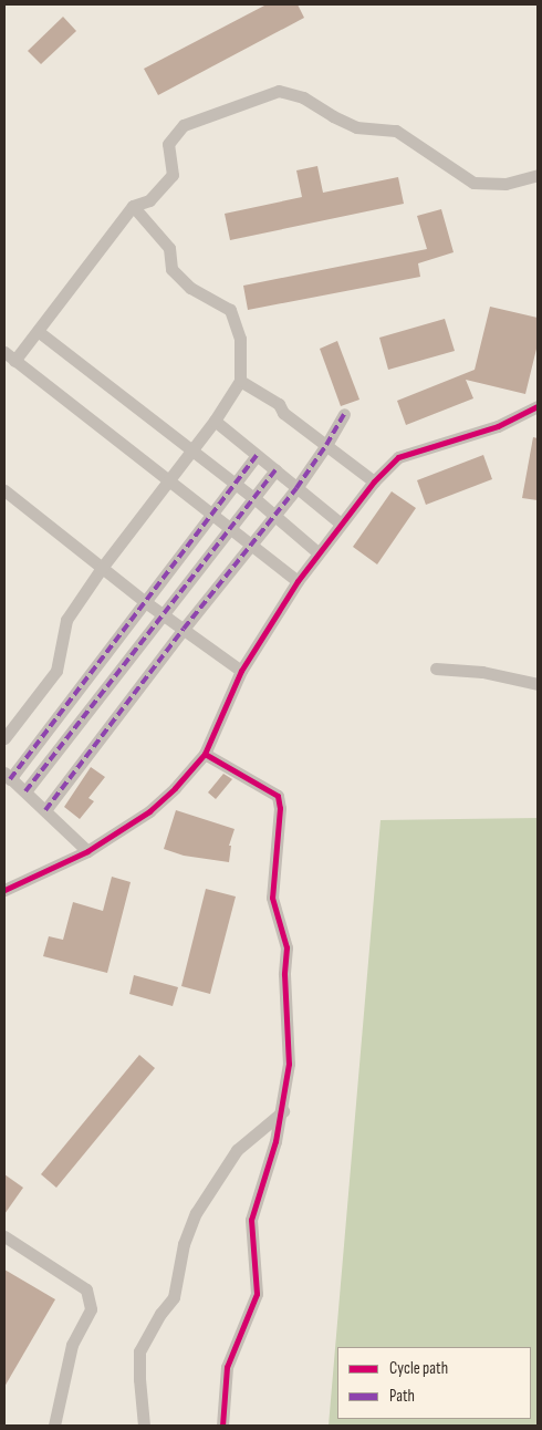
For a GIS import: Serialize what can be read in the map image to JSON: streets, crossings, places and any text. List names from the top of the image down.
{
  "legend": ["Cycle path", "Path"]
}
